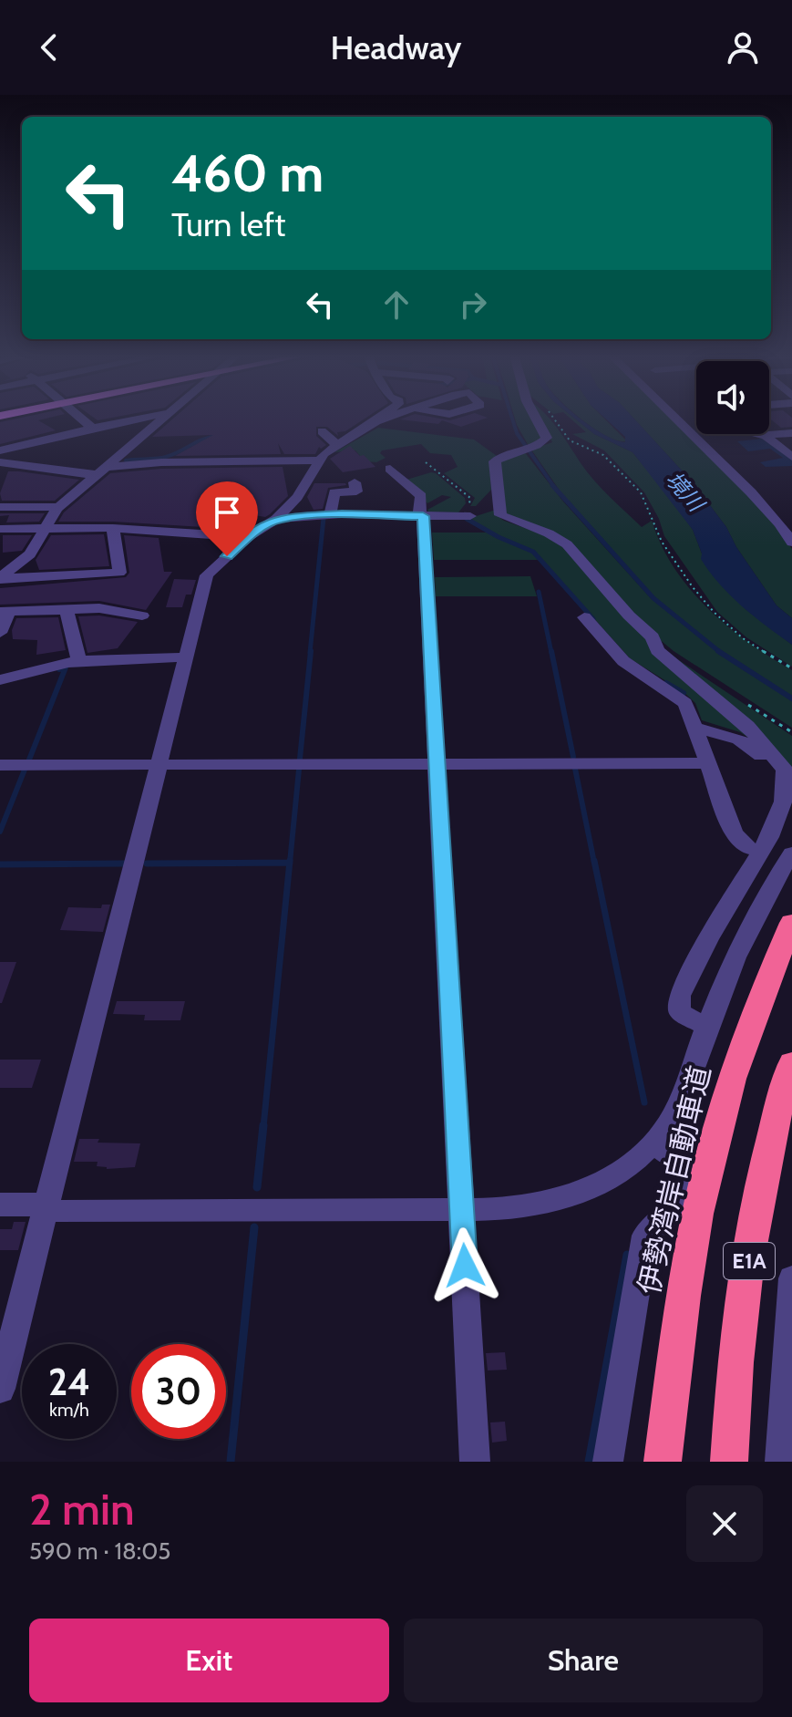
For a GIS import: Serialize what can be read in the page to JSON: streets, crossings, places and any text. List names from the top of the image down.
{
  "streets": {
    "highway": ["伊勢湾岸自動車道", "E1A"]
  },
  "water": ["境川"],
  "page": {
    "header": "Headway",
    "turn": ["460 m", "Turn left"],
    "speed": "24 km/h",
    "limit": "30",
    "heading": ["2 min", "590 m · 18:05"],
    "buttons": ["Exit", "Share"]
  }
}
